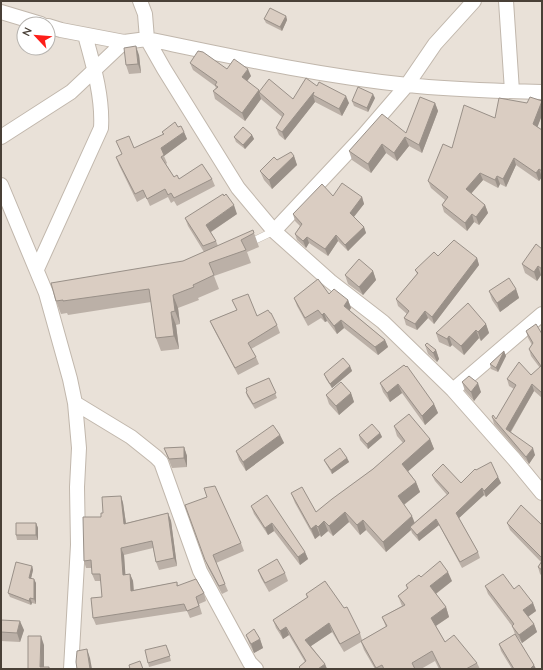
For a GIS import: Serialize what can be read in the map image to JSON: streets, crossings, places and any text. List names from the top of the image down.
{
  "north": "top left"
}
